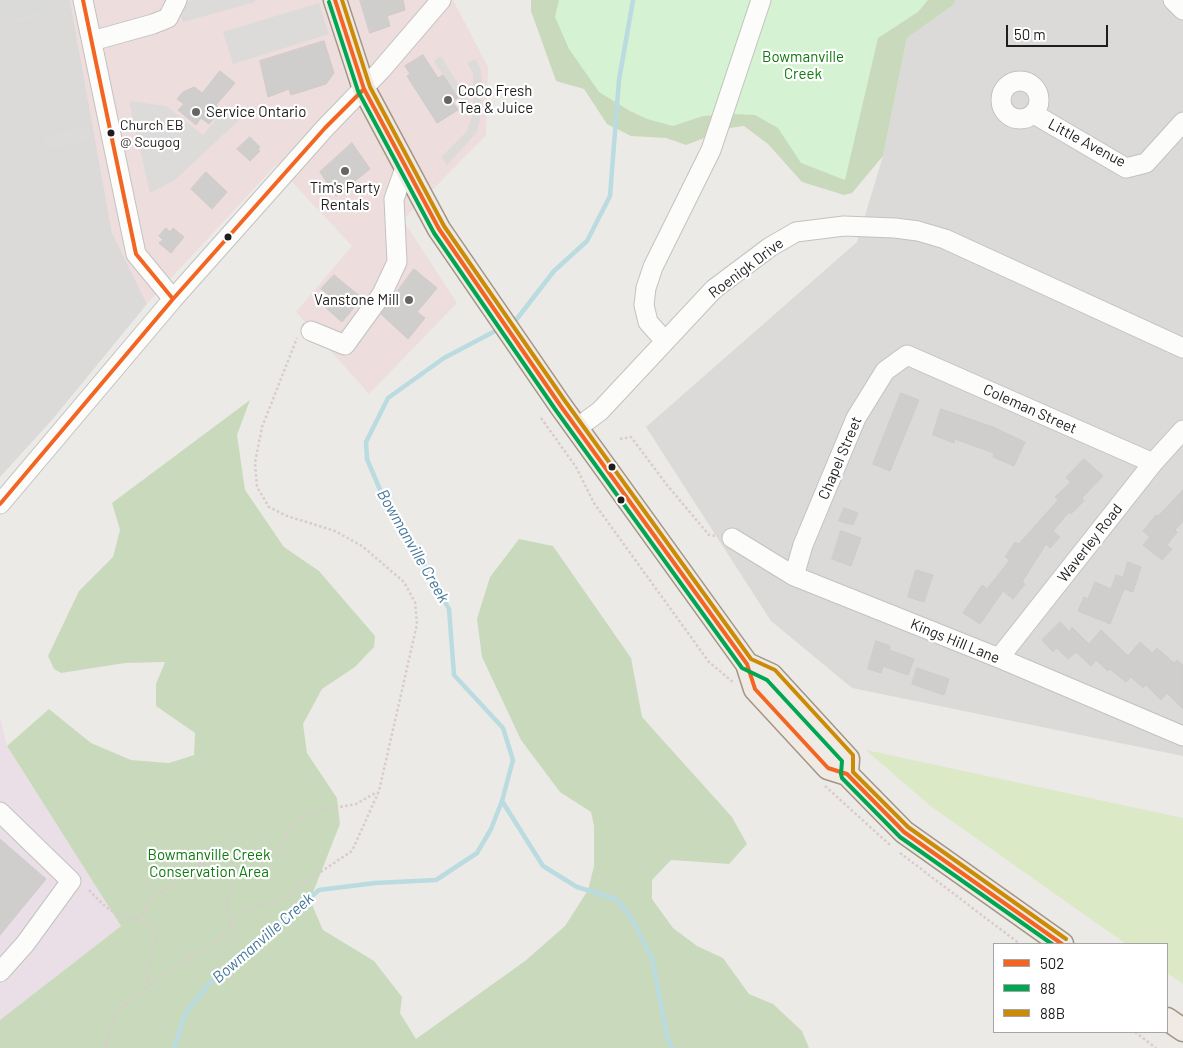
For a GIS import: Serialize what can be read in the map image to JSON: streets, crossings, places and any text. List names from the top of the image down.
{
  "streets": {
    "street": [
      "Little Avenue",
      "Roenigk Drive",
      "Coleman Street",
      "Chapel Street",
      "Waverley Road",
      "Kings Hill Lane"
    ]
  },
  "crossings": [
    ["Coleman Street", "Chapel Street"],
    ["Coleman Street", "Waverley Road"],
    ["Chapel Street", "Kings Hill Lane"],
    ["Waverley Road", "Kings Hill Lane"]
  ],
  "water": ["Bowmanville Creek"],
  "parks": ["Bowmanville Creek", "Bowmanville Creek Conservation Area"],
  "places": [
    "CoCo Fresh Tea & Juice",
    "Service Ontario",
    "Church EB @ Scugog",
    "Tim's Party Rentals",
    "Vanstone Mill"
  ],
  "lines": ["transit line 502", "transit line 88B", "transit line 88"],
  "legend": ["502", "88", "88B"],
  "scale_bar": "50 m"
}
